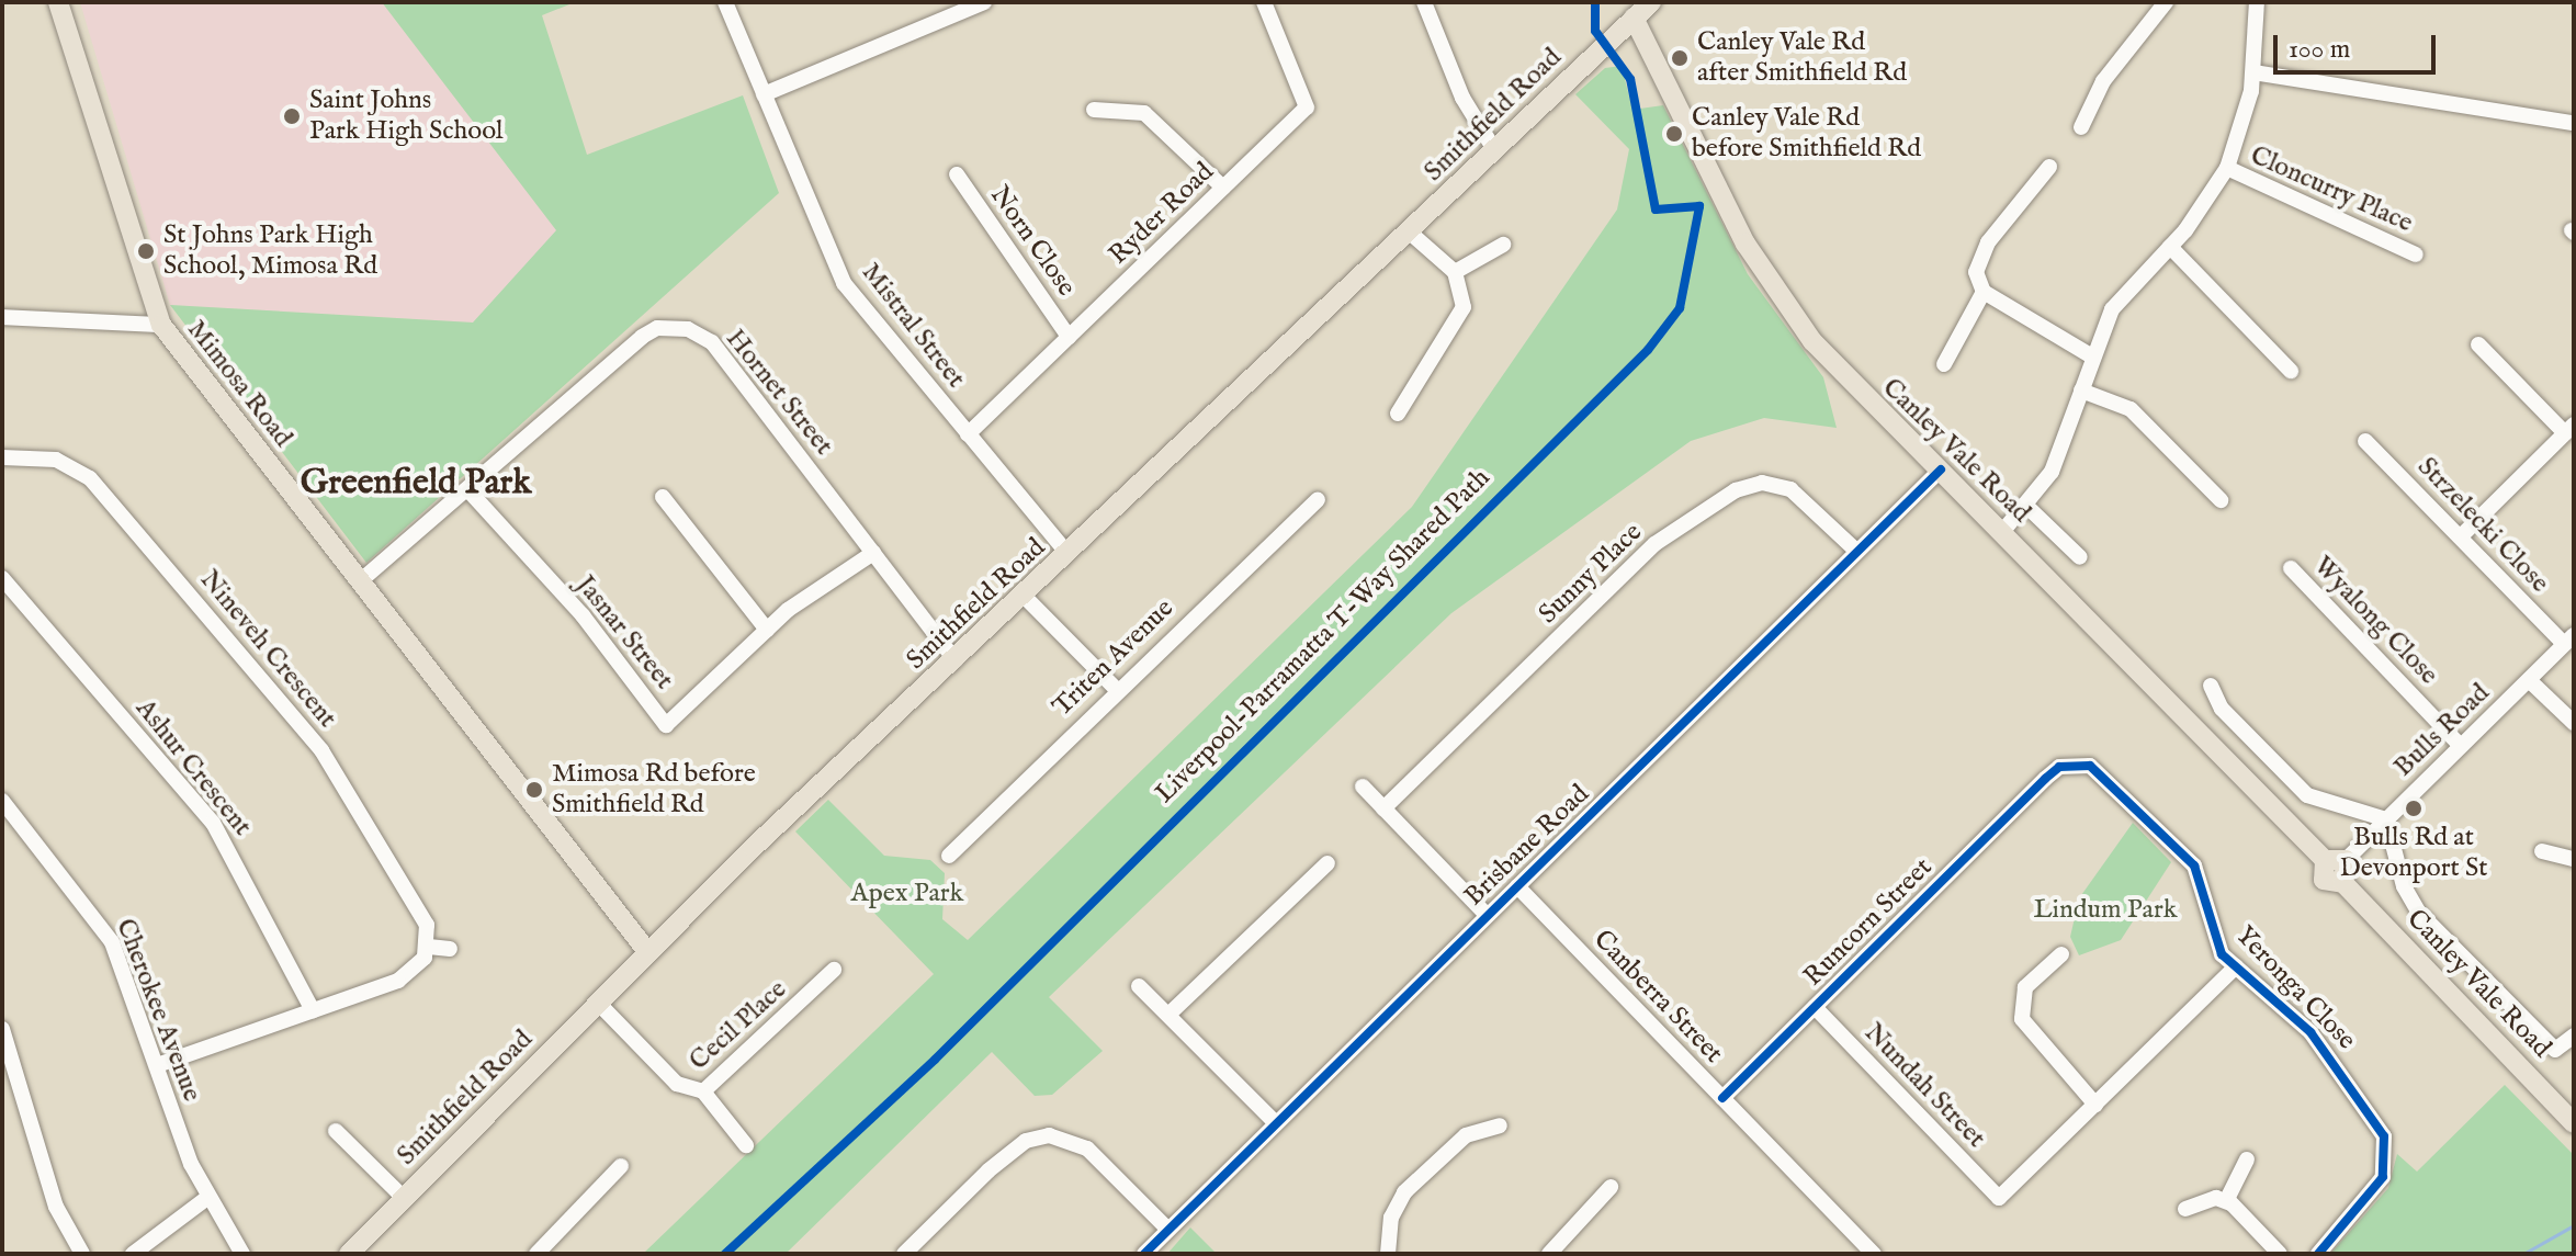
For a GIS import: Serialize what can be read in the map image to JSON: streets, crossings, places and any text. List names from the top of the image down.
{
  "streets": {
    "main road": ["Smithfield Road", "Mimosa Road", "Canley Vale Road"],
    "street": [
      "Cloncurry Place",
      "Ryder Road",
      "Norn Close",
      "Mistral Street",
      "Hornet Street",
      "Strzelecki Close",
      "Sunny Place",
      "Wyalong Close",
      "Jasnar Street",
      "Nineveh Crescent",
      "Triten Avenue",
      "Bulls Road",
      "Ashur Crescent",
      "Brisbane Road",
      "Runcorn Street",
      "Yeronga Close",
      "Canberra Street",
      "Cherokee Avenue",
      "Cecil Place",
      "Nundah Street"
    ],
    "cycle path": ["Liverpool-Parramatta T-Way Shared Path"]
  },
  "crossings": [
    ["Smithfield Road", "Mistral Street"],
    ["Smithfield Road", "Mimosa Road"],
    ["Smithfield Road", "Hornet Street"],
    ["Smithfield Road", "Canley Vale Road"],
    ["Smithfield Road", "Cecil Place"],
    ["Ryder Road", "Norn Close"],
    ["Ryder Road", "Mistral Street"],
    ["Mimosa Road", "Hornet Street"],
    ["Hornet Street", "Jasnar Street"],
    ["Canley Vale Road", "Brisbane Road"],
    ["Strzelecki Close", "Bulls Road"],
    ["Sunny Place", "Brisbane Road"],
    ["Wyalong Close", "Bulls Road"],
    ["Brisbane Road", "Canberra Street"],
    ["Runcorn Street", "Yeronga Close"],
    ["Runcorn Street", "Canberra Street"],
    ["Runcorn Street", "Nundah Street"]
  ],
  "districts": ["Greenfield Park"],
  "parks": ["Apex Park", "Lindum Park"],
  "places": [
    "Canley Vale Rd after Smithfield Rd",
    "Saint Johns Park High School",
    "Canley Vale Rd before Smithfield Rd",
    "St Johns Park High School, Mimosa Rd",
    "Mimosa Rd before Smithfield Rd",
    "Bulls Rd at Devonport St"
  ],
  "scale_bar": "100 m"
}
